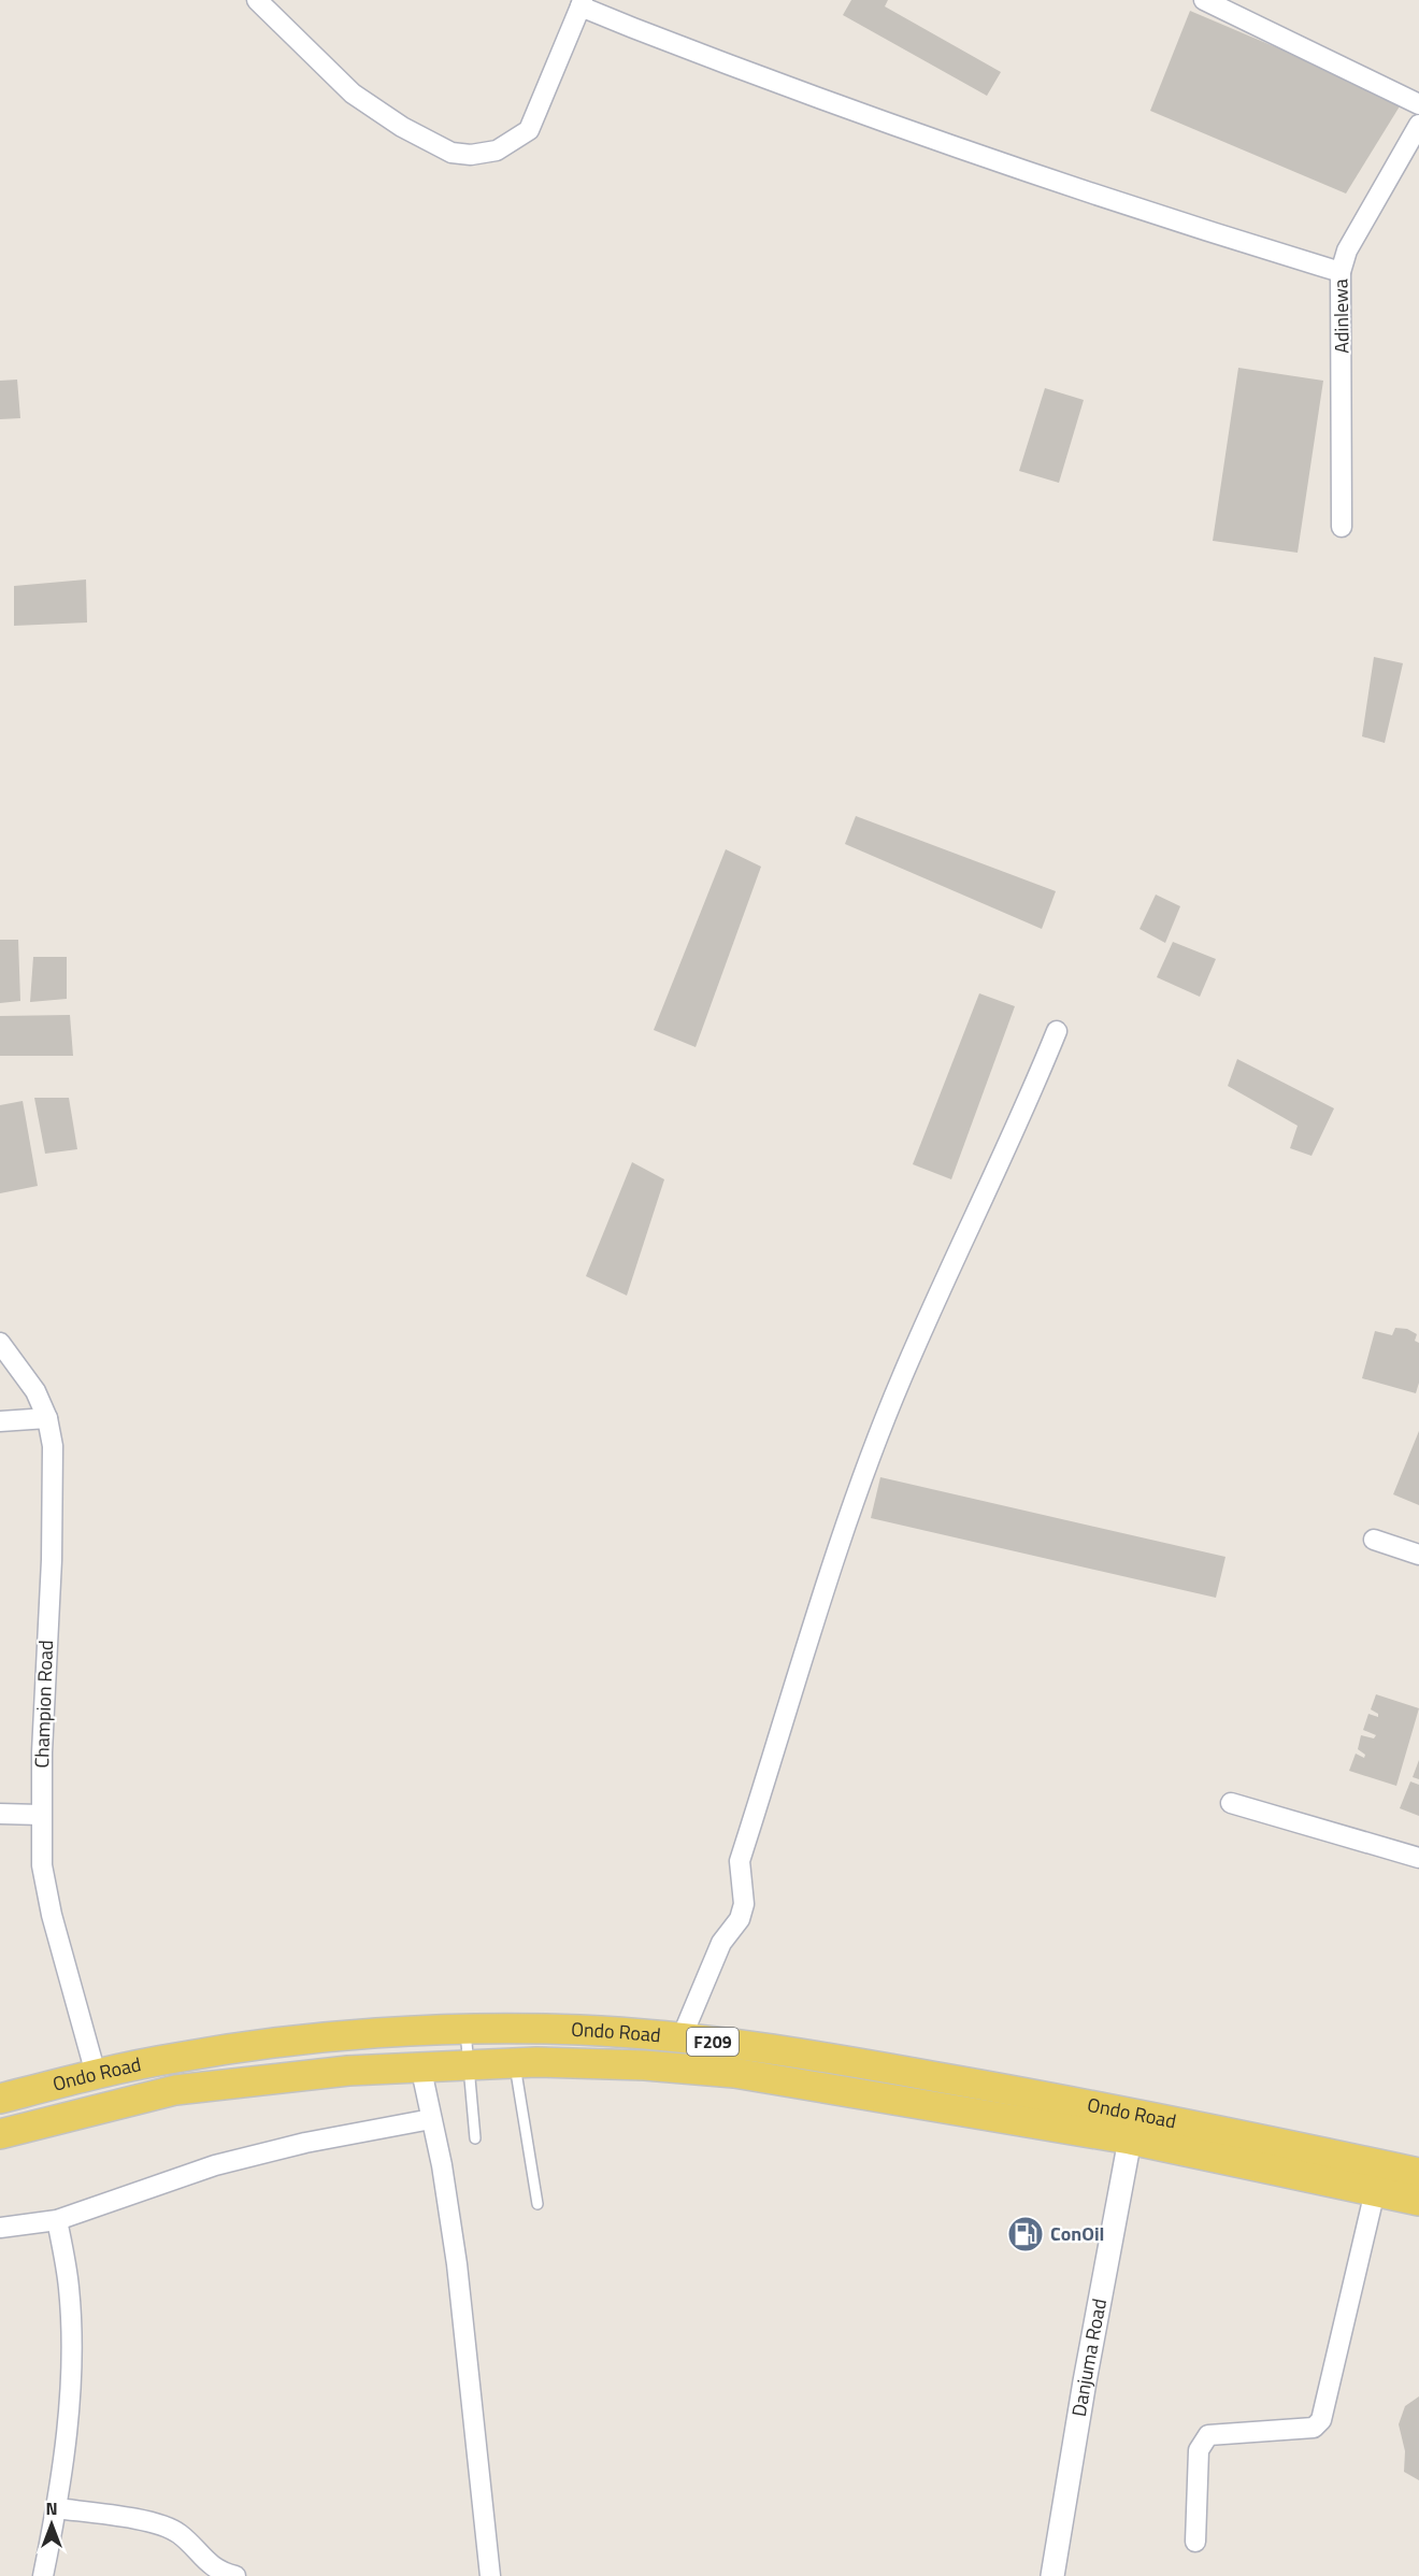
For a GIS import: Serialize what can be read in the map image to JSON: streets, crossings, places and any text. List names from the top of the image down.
{
  "streets": {
    "main road": ["Ondo Road", "F209"],
    "street": ["Adinlewa", "Champion Road", "Danjuma Road"]
  },
  "crossings": [
    ["Champion Road", "Ondo Road"],
    ["Ondo Road", "Danjuma Road"]
  ],
  "places": {
    "fuel station": ["ConOil"]
  },
  "north": "top"
}
